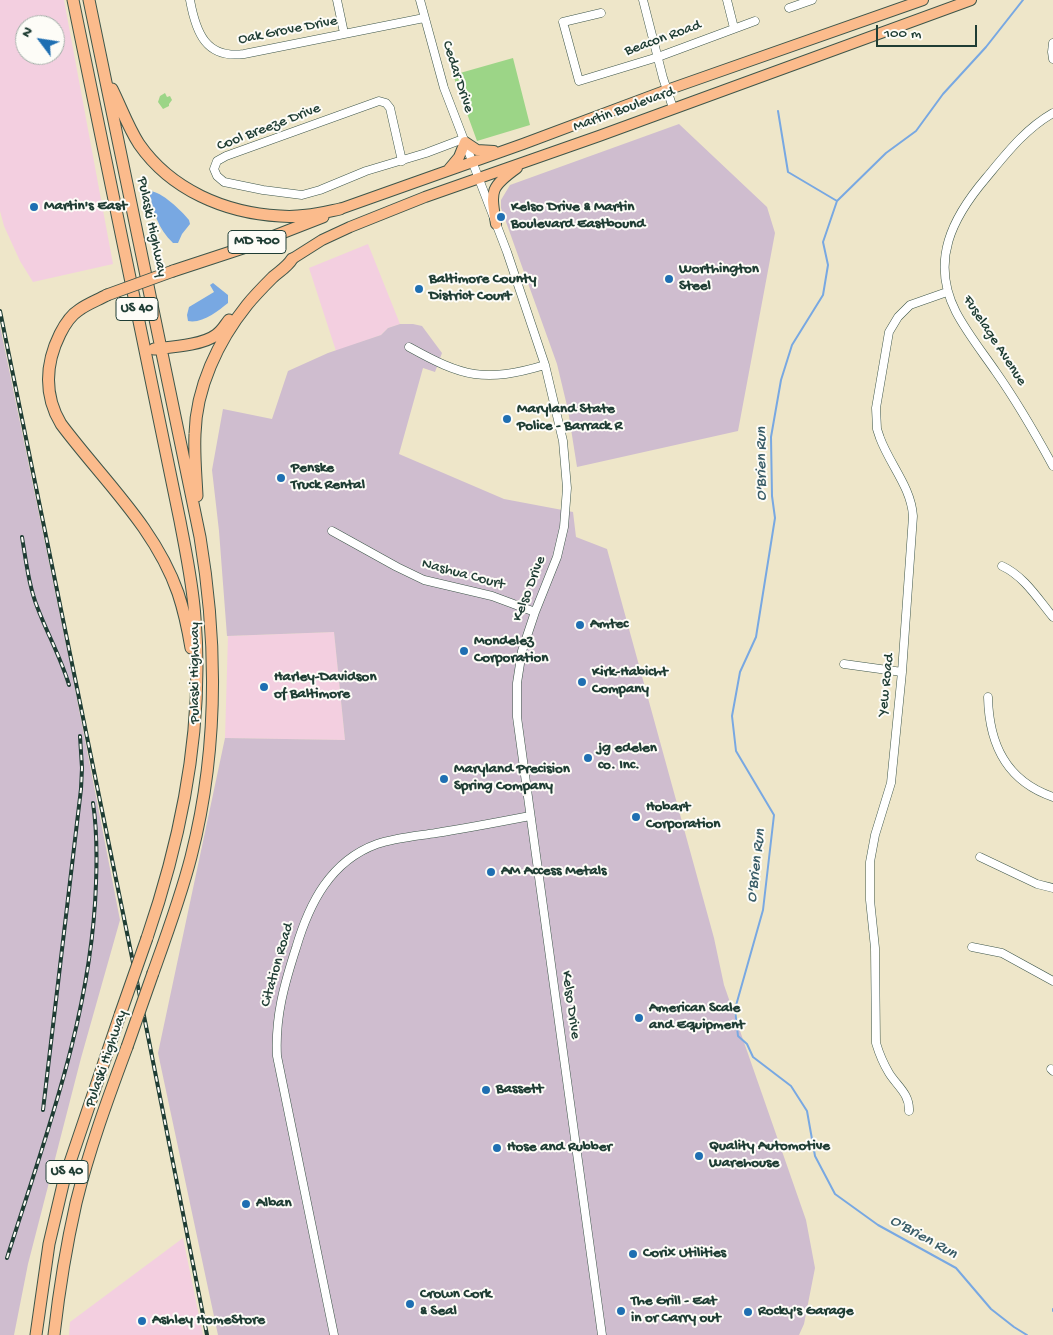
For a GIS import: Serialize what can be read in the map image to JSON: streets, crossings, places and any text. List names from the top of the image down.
{
  "streets": {
    "highway": ["Pulaski Highway", "MD 700", "US 40"],
    "main road": ["Martin Boulevard"],
    "street": [
      "Oak Grove Drive",
      "Beacon Road",
      "Cedar Drive",
      "Cool Breeze Drive",
      "Fuselage Avenue",
      "Nashua Court",
      "Kelso Drive",
      "Yew Road",
      "Citation Road"
    ]
  },
  "crossings": [
    ["Oak Grove Drive", "Cedar Drive"],
    ["Cedar Drive", "Martin Boulevard"],
    ["Cedar Drive", "Cool Breeze Drive"],
    ["Cedar Drive", "Kelso Drive"],
    ["Martin Boulevard", "MD 700"],
    ["Martin Boulevard", "Kelso Drive"],
    ["Pulaski Highway", "MD 700"],
    ["Fuselage Avenue", "Yew Road"],
    ["Nashua Court", "Kelso Drive"],
    ["Kelso Drive", "Citation Road"]
  ],
  "water": ["O'Brien Run"],
  "places": [
    "Martin's East",
    "Kelso Drive & Martin Boulevard Eastbound",
    "Worthington Steel",
    "Baltimore County District Court",
    "Maryland State Police - Barrack R",
    "Penske Truck Rental",
    "Amtec",
    "Mondelez Corporation",
    "Kirk-Habicht Company",
    "Harley-Davidson of Baltimore",
    "jg edelen co. Inc.",
    "Maryland Precision Spring Company",
    "Hobart Corporation",
    "AM Access Metals",
    "American Scale and Equipment",
    "Bassett",
    "Hose and Rubber",
    "Quality Automotive Warehouse",
    "Alban",
    "Corix Utilities",
    "Crown Cork & Seal",
    "The Grill - Eat in or Carry out",
    "Rocky's Garage",
    "Ashley HomeStore"
  ],
  "scale_bar": "100 m",
  "north": "top left"
}
